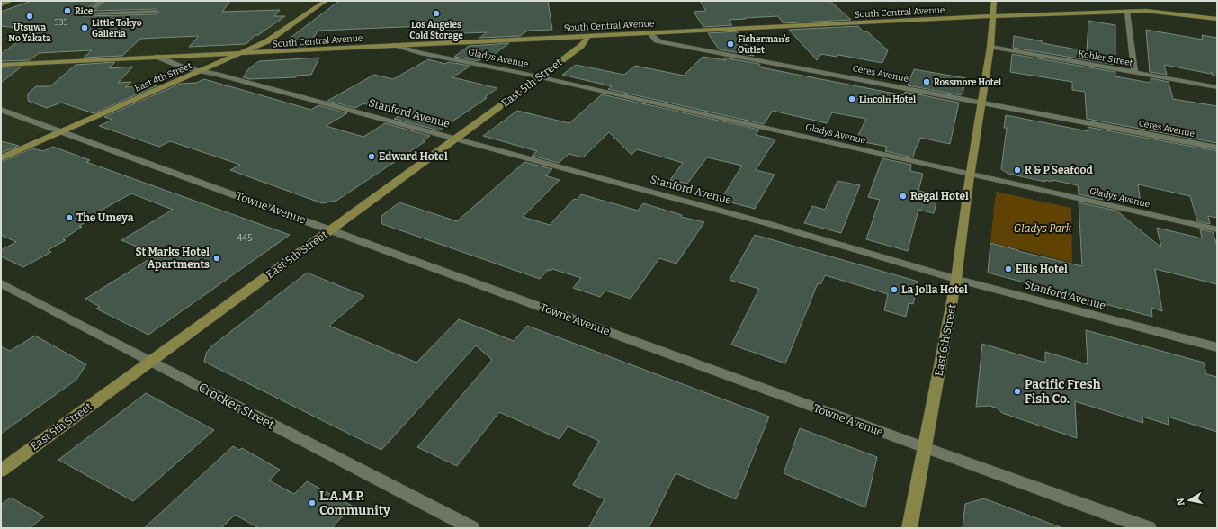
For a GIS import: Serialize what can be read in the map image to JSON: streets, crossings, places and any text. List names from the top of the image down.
{
  "streets": {
    "main road": [
      "South Central Avenue",
      "East 4th Street",
      "East 5th Street",
      "East 6th Street"
    ],
    "street": [
      "Gladys Avenue",
      "Kohler Street",
      "Ceres Avenue",
      "Stanford Avenue",
      "Towne Avenue",
      "Crocker Street"
    ]
  },
  "crossings": [
    ["South Central Avenue", "Gladys Avenue"],
    ["South Central Avenue", "Ceres Avenue"],
    ["South Central Avenue", "East 4th Street"],
    ["South Central Avenue", "East 5th Street"],
    ["South Central Avenue", "Stanford Avenue"],
    ["South Central Avenue", "East 6th Street"],
    ["Gladys Avenue", "East 5th Street"],
    ["Gladys Avenue", "East 6th Street"],
    ["Kohler Street", "East 6th Street"],
    ["Ceres Avenue", "East 6th Street"],
    ["East 4th Street", "Stanford Avenue"],
    ["East 4th Street", "Towne Avenue"],
    ["East 5th Street", "Stanford Avenue"],
    ["East 5th Street", "Towne Avenue"],
    ["East 5th Street", "Crocker Street"],
    ["Stanford Avenue", "East 6th Street"],
    ["Towne Avenue", "East 6th Street"]
  ],
  "parks": ["Gladys Park"],
  "places": [
    "Rice",
    "Los Angeles Cold Storage",
    "Utsuwa No Yakata",
    "Little Tokyo Galleria",
    "Fisherman's Outlet",
    "Rossmore Hotel",
    "Lincoln Hotel",
    "Edward Hotel",
    "R & P Seafood",
    "Regal Hotel",
    "The Umeya",
    "St Marks Hotel Apartments",
    "Ellis Hotel",
    "La Jolla Hotel",
    "Pacific Fresh Fish Co.",
    "L.A.M.P. Community"
  ],
  "house_numbers": ["333", "445"],
  "north": "left"
}
